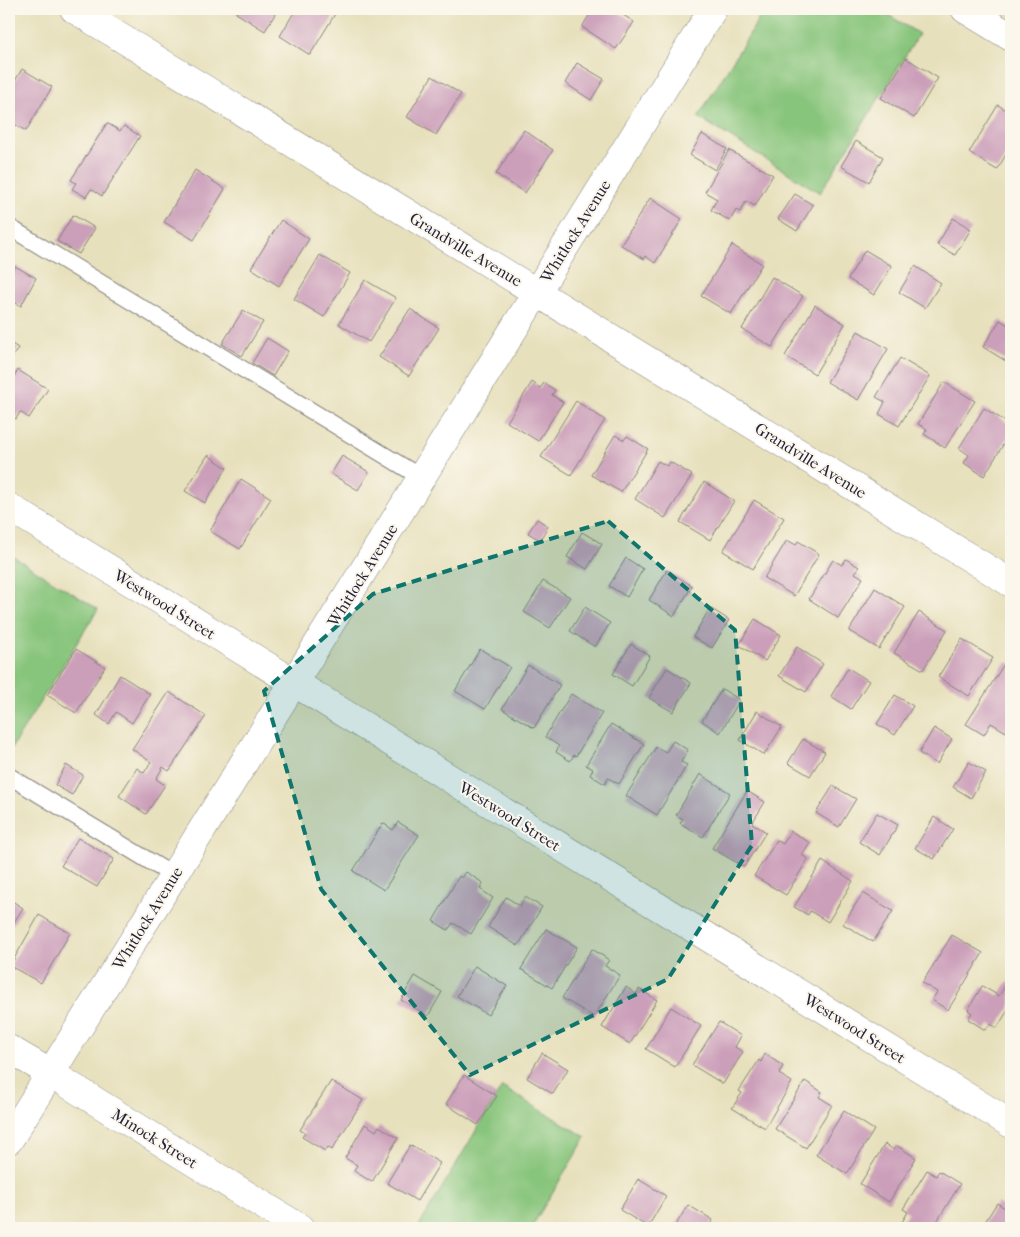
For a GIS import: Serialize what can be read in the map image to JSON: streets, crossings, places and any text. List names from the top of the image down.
{
  "streets": {
    "street": [
      "Whitlock Avenue",
      "Grandville Avenue",
      "Westwood Street",
      "Minock Street"
    ]
  },
  "crossings": [
    ["Whitlock Avenue", "Grandville Avenue"],
    ["Whitlock Avenue", "Westwood Street"],
    ["Whitlock Avenue", "Minock Street"]
  ]
}
